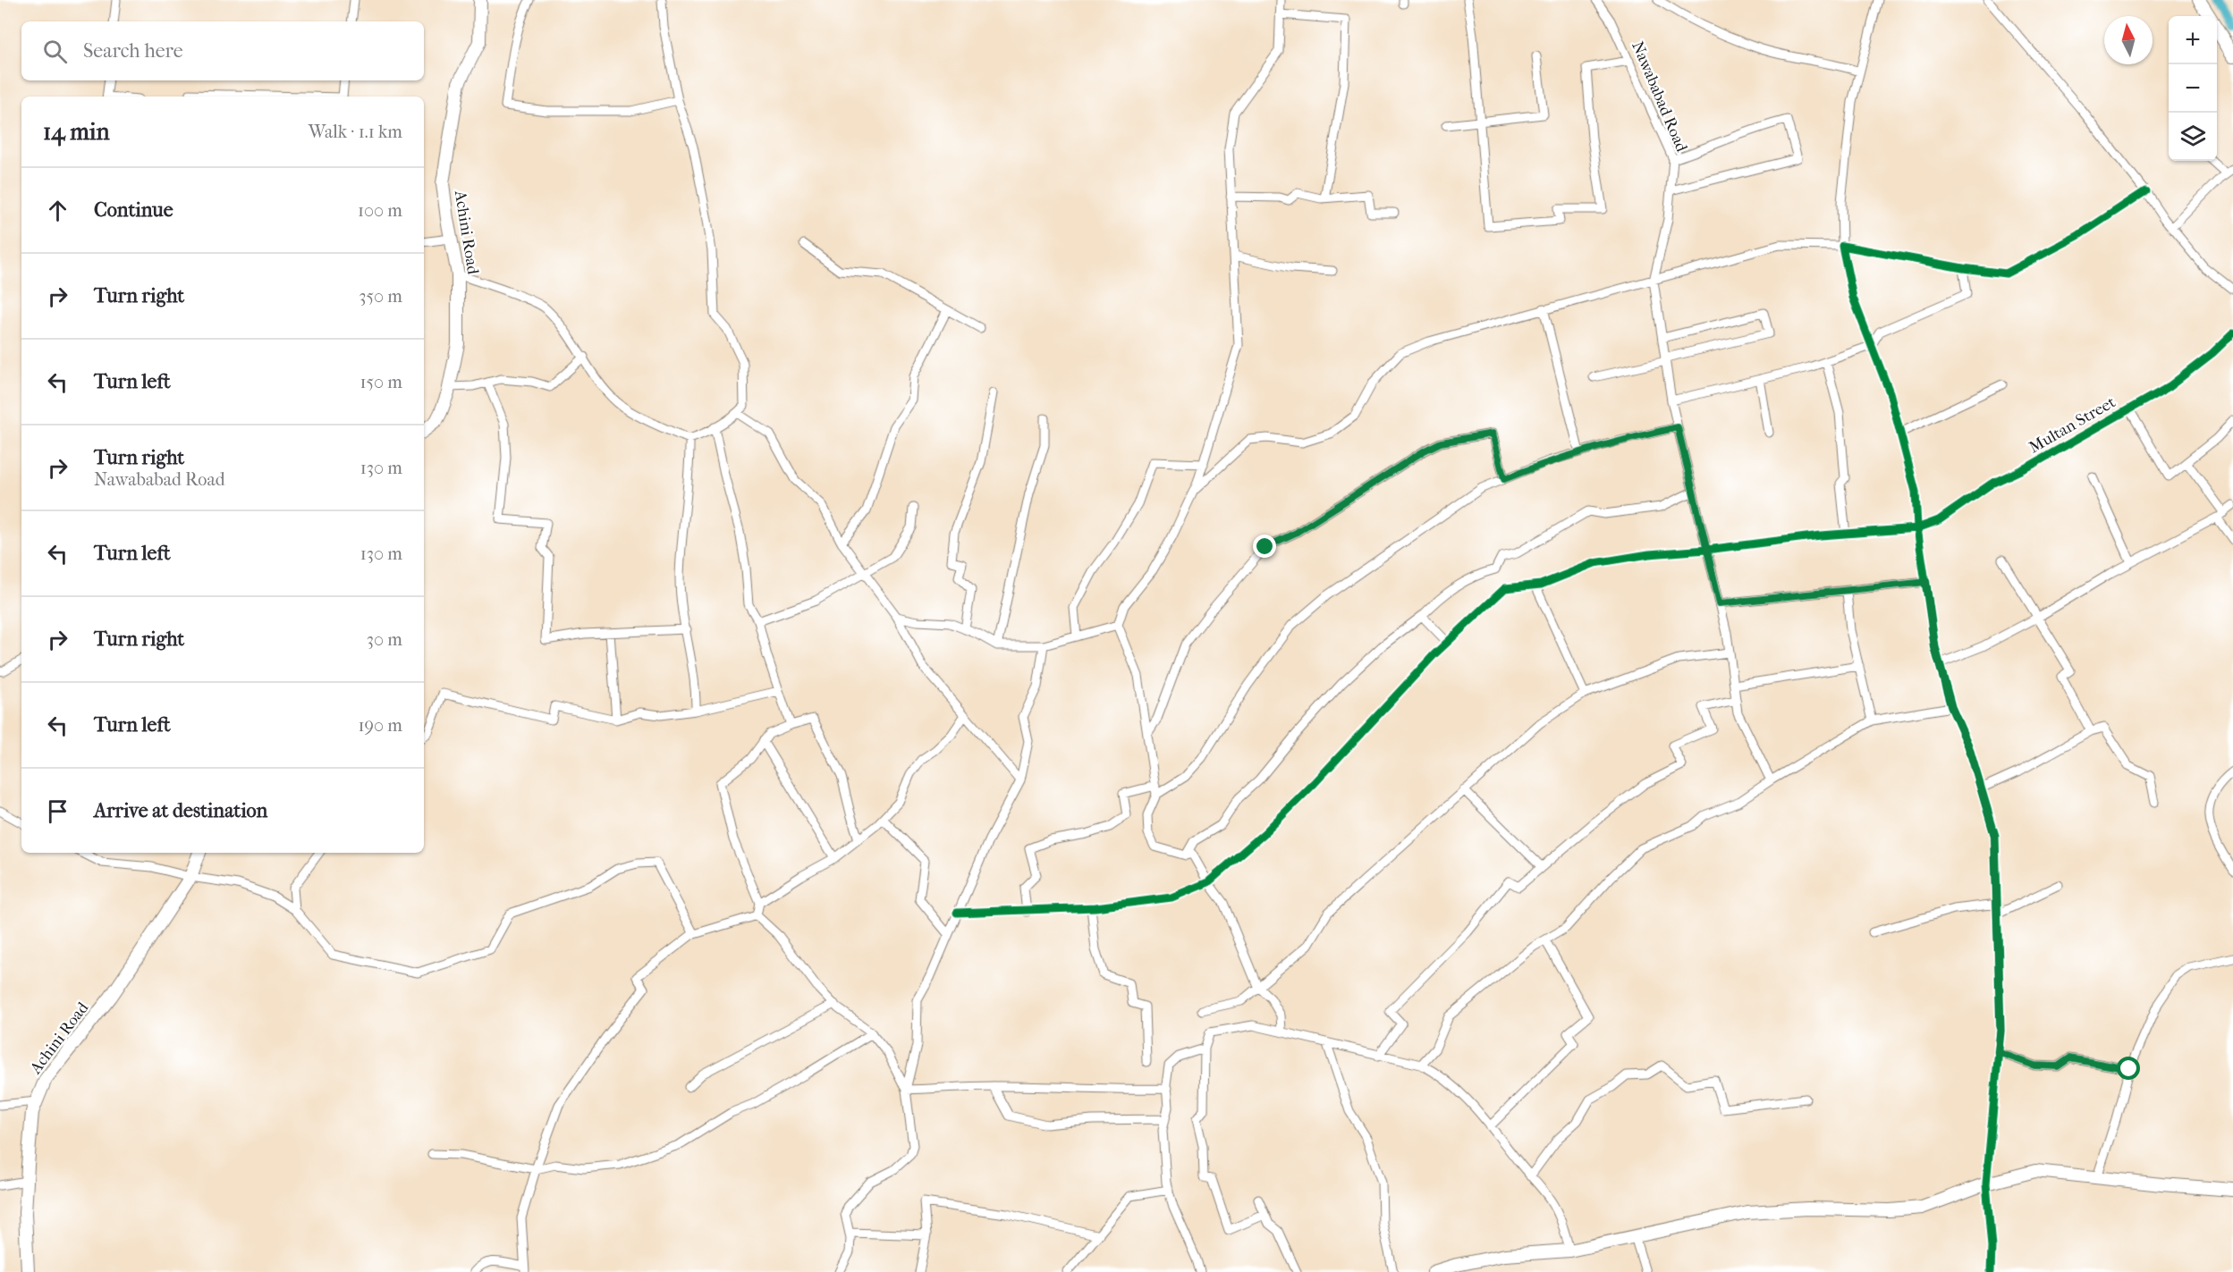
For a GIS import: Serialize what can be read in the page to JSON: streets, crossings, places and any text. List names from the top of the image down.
{
  "streets": {
    "main road": ["Achini Road"],
    "street": ["Nawababad Road", "Multan Street"]
  },
  "north": "top",
  "page": {
    "map_buttons": ["+", "−"],
    "search": "Search here",
    "heading": ["14 min", "Walk · 1.1 km"],
    "list": [
      ["Continue", "100 m"],
      ["Turn right", "350 m"],
      ["Turn left", "150 m"],
      ["Turn right", "Nawababad Road", "130 m"],
      ["Turn left", "130 m"],
      ["Turn right", "30 m"],
      ["Turn left", "190 m"],
      "Arrive at destination"
    ]
  }
}
